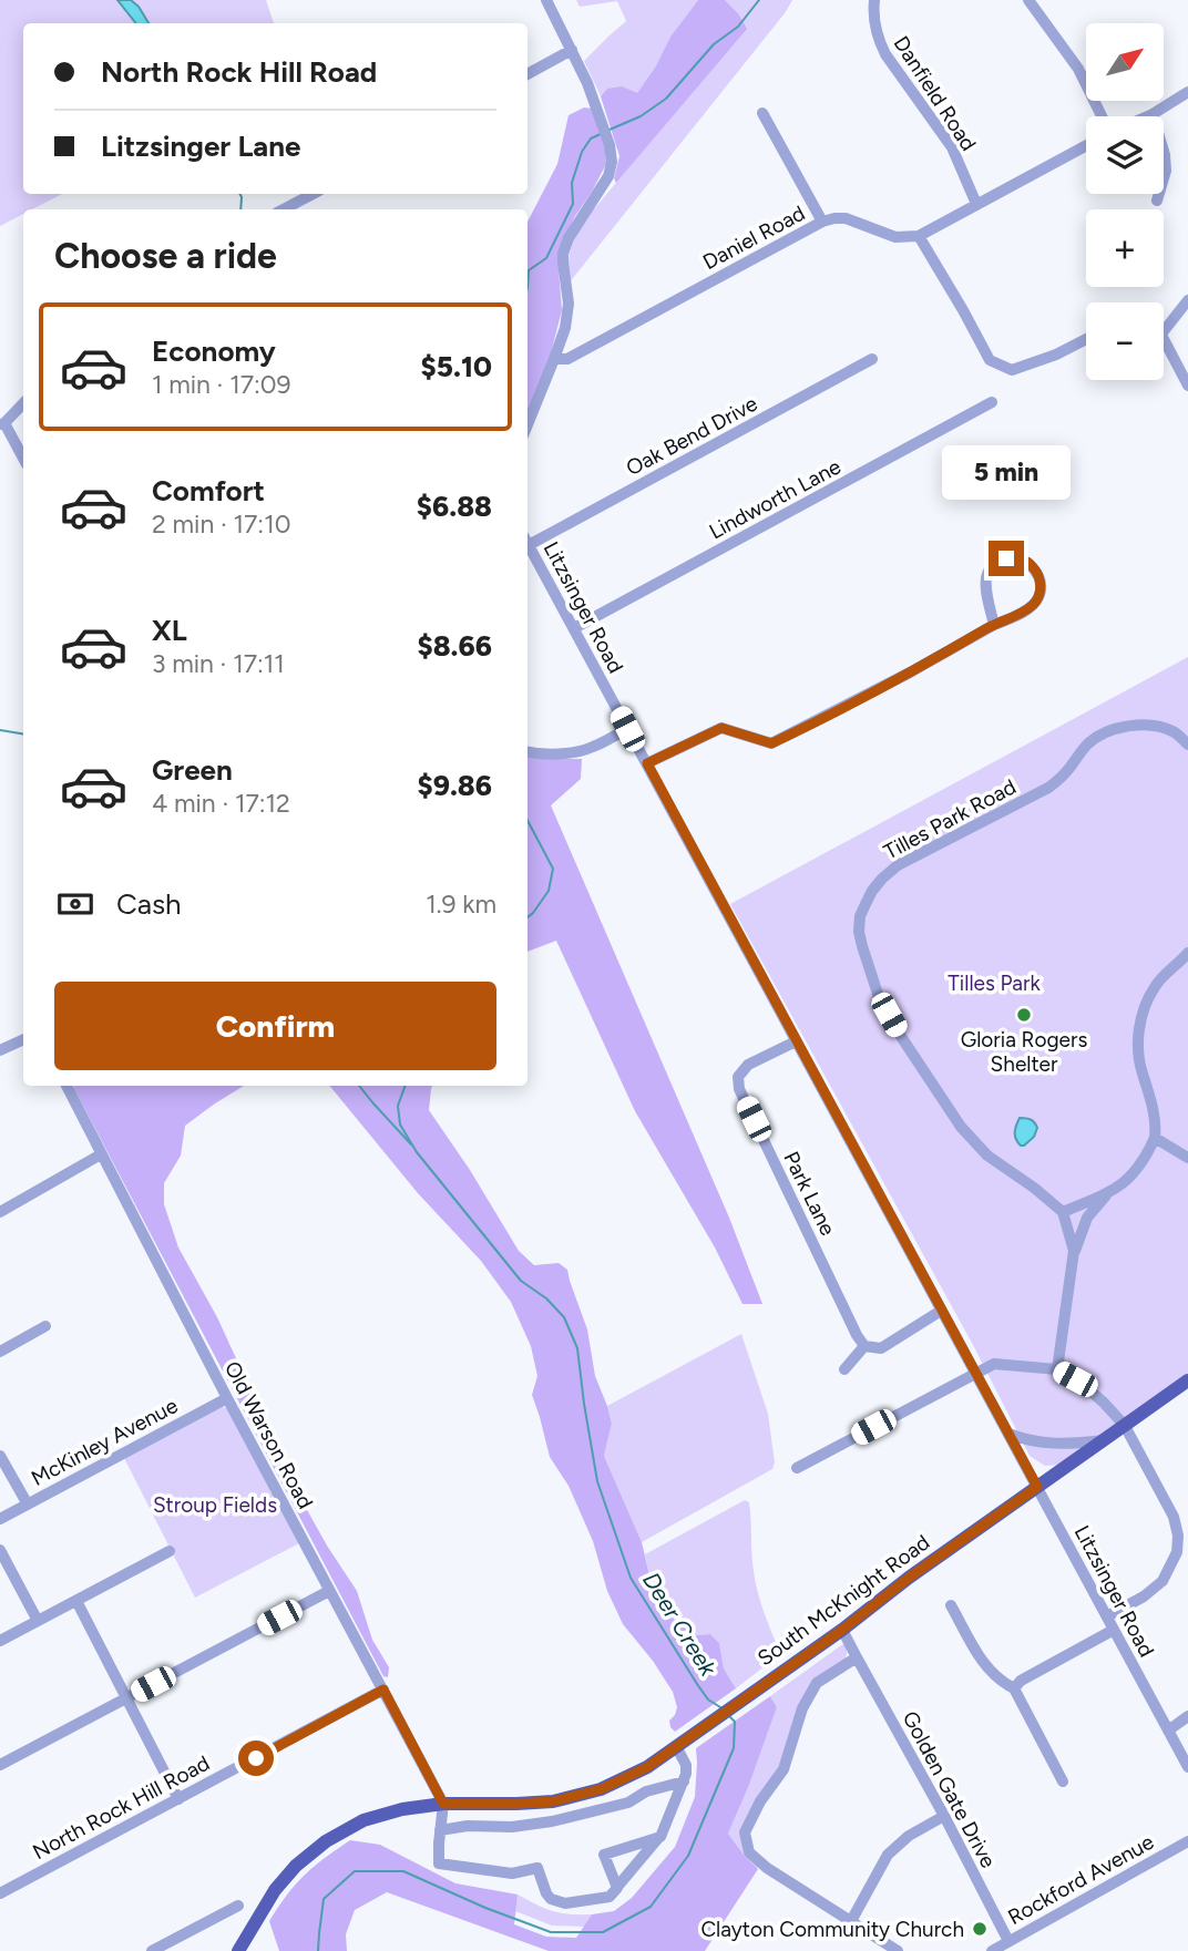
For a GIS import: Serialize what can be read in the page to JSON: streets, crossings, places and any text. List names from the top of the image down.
{
  "streets": {
    "main road": ["South McKnight Road"],
    "street": [
      "Danfield Road",
      "Daniel Road",
      "Oak Bend Drive",
      "Lindworth Lane",
      "Litzsinger Road",
      "Tilles Park Road",
      "Park Lane",
      "Old Warson Road",
      "McKinley Avenue",
      "Golden Gate Drive",
      "North Rock Hill Road",
      "Rockford Avenue"
    ]
  },
  "crossings": [
    ["Lindworth Lane", "Litzsinger Road"],
    ["Litzsinger Road", "Park Lane"],
    ["Litzsinger Road", "South McKnight Road"],
    ["Old Warson Road", "McKinley Avenue"],
    ["Old Warson Road", "South McKnight Road"],
    ["Old Warson Road", "North Rock Hill Road"],
    ["South McKnight Road", "Golden Gate Drive"],
    ["Golden Gate Drive", "Rockford Avenue"]
  ],
  "water": ["Deer Creek"],
  "parks": ["Tilles Park", "Stroup Fields"],
  "places": ["Gloria Rogers Shelter", "Clayton Community Church"],
  "north": "top right",
  "page": {
    "map_buttons": ["+", "−"],
    "banner": ["North Rock Hill Road", "Litzsinger Lane"],
    "heading": "Choose a ride",
    "list": [
      {
        "name": "Economy",
        "note": "1 min · 17:09",
        "value": "$5.10"
      },
      {
        "name": "Comfort",
        "note": "2 min · 17:10",
        "value": "$6.88"
      },
      {
        "name": "XL",
        "note": "3 min · 17:11",
        "value": "$8.66"
      },
      {
        "name": "Green",
        "note": "4 min · 17:12",
        "value": "$9.86"
      }
    ],
    "bubble": "5 min",
    "pay": ["Cash", "1.9 km"],
    "buttons": "Confirm"
  }
}
